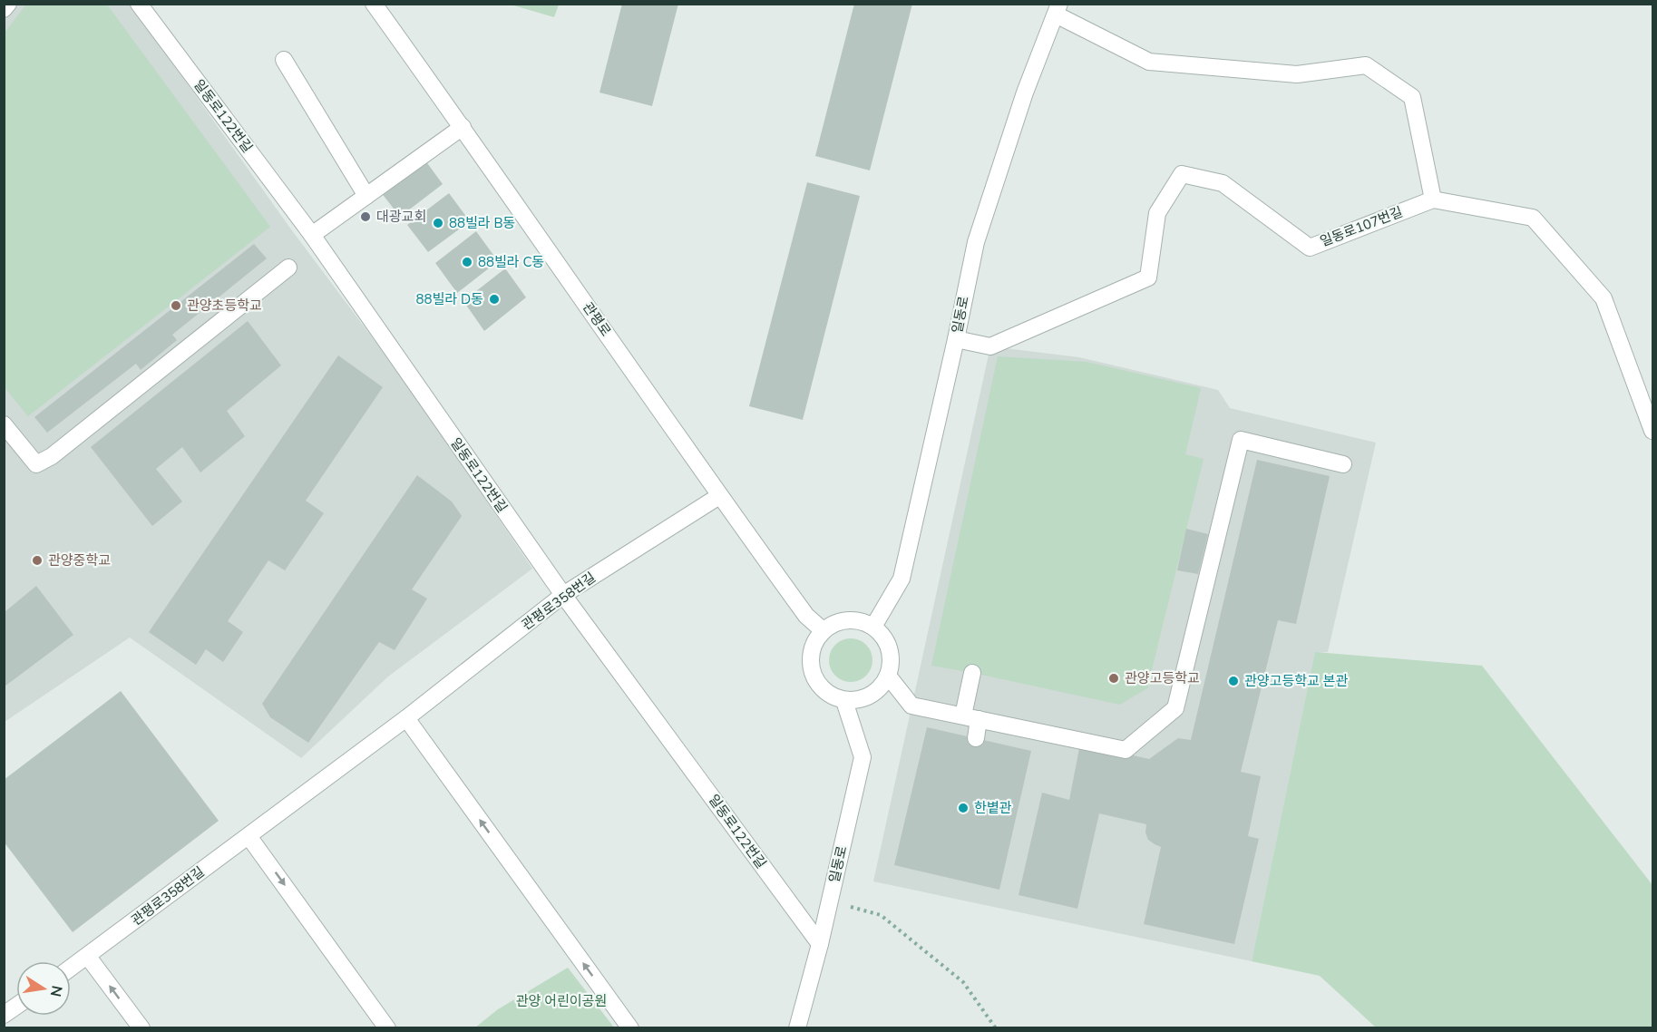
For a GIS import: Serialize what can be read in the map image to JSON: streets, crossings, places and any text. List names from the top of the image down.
{
  "streets": {
    "street": [
      "일동로122번길",
      "일동로107번길",
      "일동로",
      "관평로",
      "관평로358번길"
    ]
  },
  "crossings": [
    ["일동로122번길", "일동로"],
    ["일동로122번길", "관평로358번길"],
    ["일동로107번길", "일동로"],
    ["일동로", "관평로"],
    ["관평로", "관평로358번길"]
  ],
  "parks": ["관양 어린이공원"],
  "places": [
    "대광교회",
    "88빌라 B동",
    "88빌라 C동",
    "88빌라 D동",
    "관양초등학교",
    "관양중학교",
    "관양고등학교",
    "관양고등학교 본관",
    "한볕관"
  ],
  "north": "right"
}
